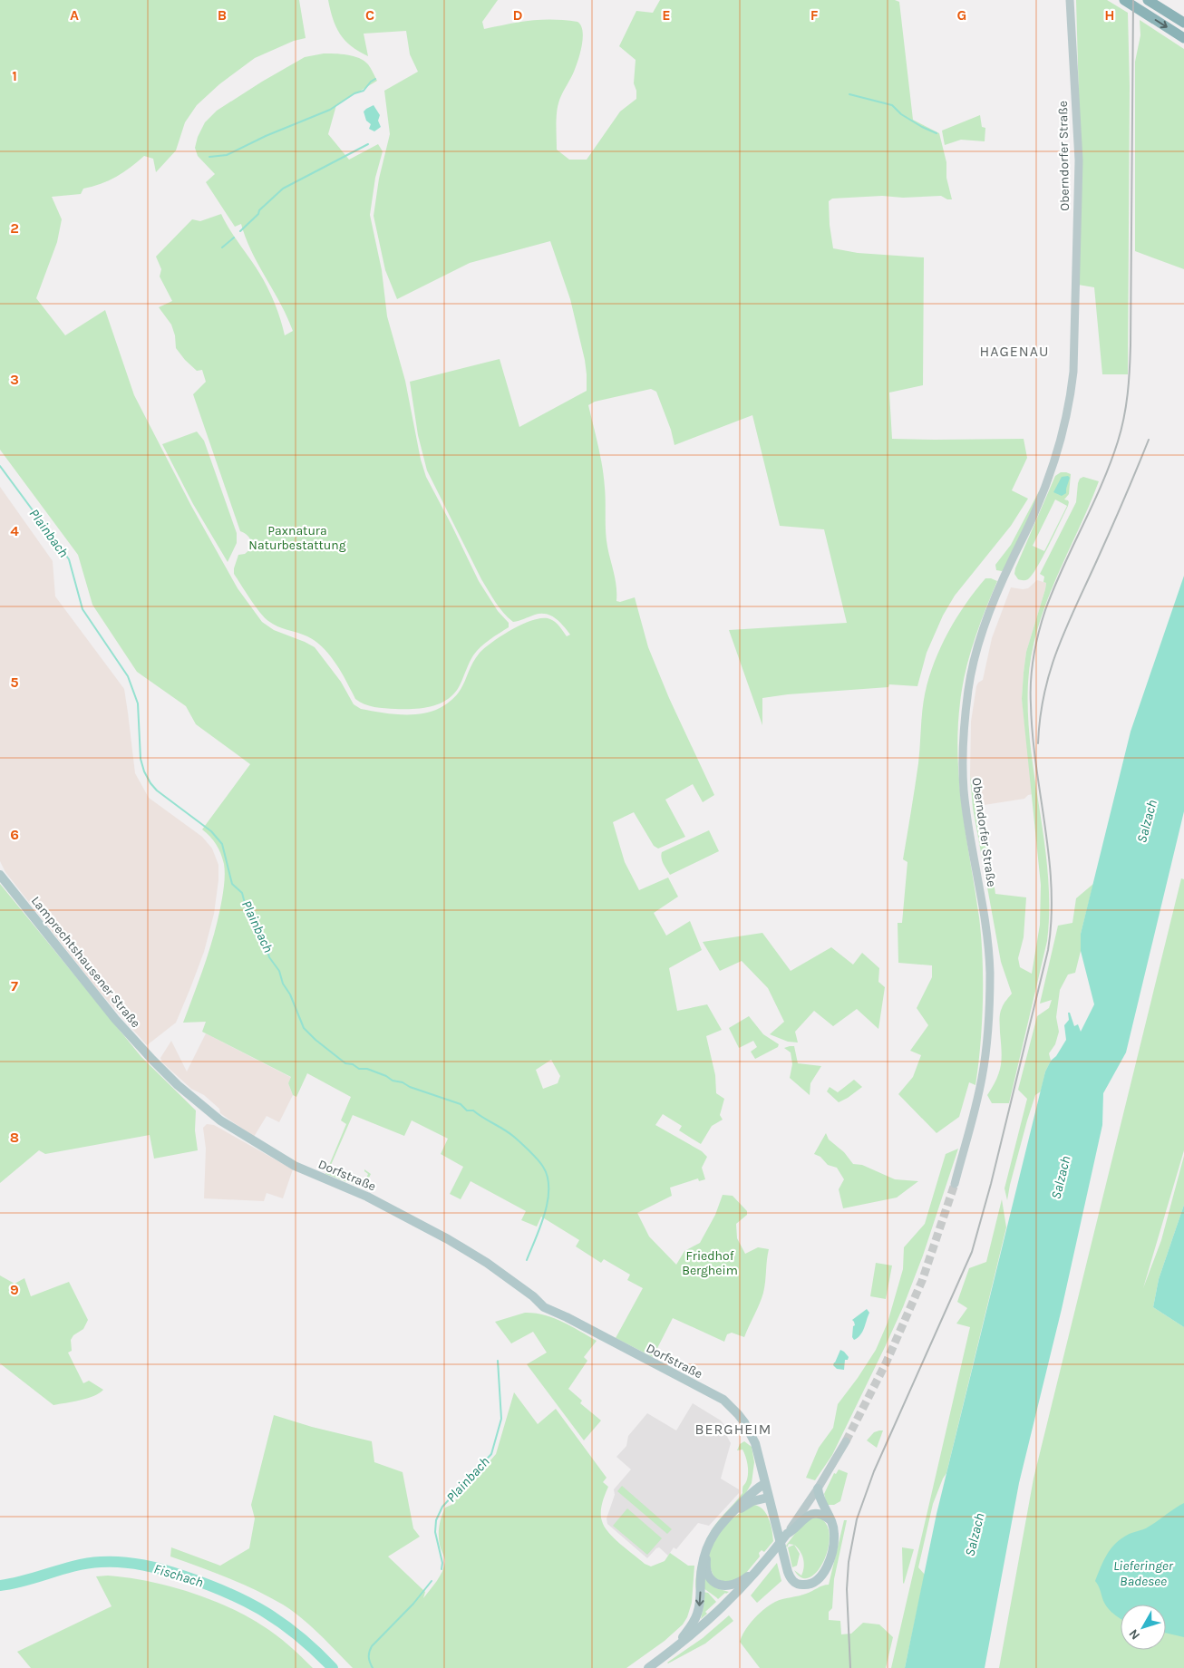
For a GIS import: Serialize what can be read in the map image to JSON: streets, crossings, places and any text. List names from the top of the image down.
{
  "streets": {
    "main road": ["Oberndorfer Straße", "Lamprechtshausener Straße", "Dorfstraße"]
  },
  "crossings": [
    ["Lamprechtshausener Straße", "Dorfstraße"]
  ],
  "districts": ["HAGENAU", "BERGHEIM"],
  "water": [
    "Plainbach",
    "Salzach",
    "Lieferinger Badesee",
    "Fischach"
  ],
  "parks": ["Paxnatura Naturbestattung", "Friedhof Bergheim"],
  "north": "bottom left",
  "grid": {
    "columns": [
      "A",
      "B",
      "C",
      "D",
      "E",
      "F",
      "G",
      "H"
    ],
    "rows": [
      "1",
      "2",
      "3",
      "4",
      "5",
      "6",
      "7",
      "8",
      "9"
    ]
  }
}
